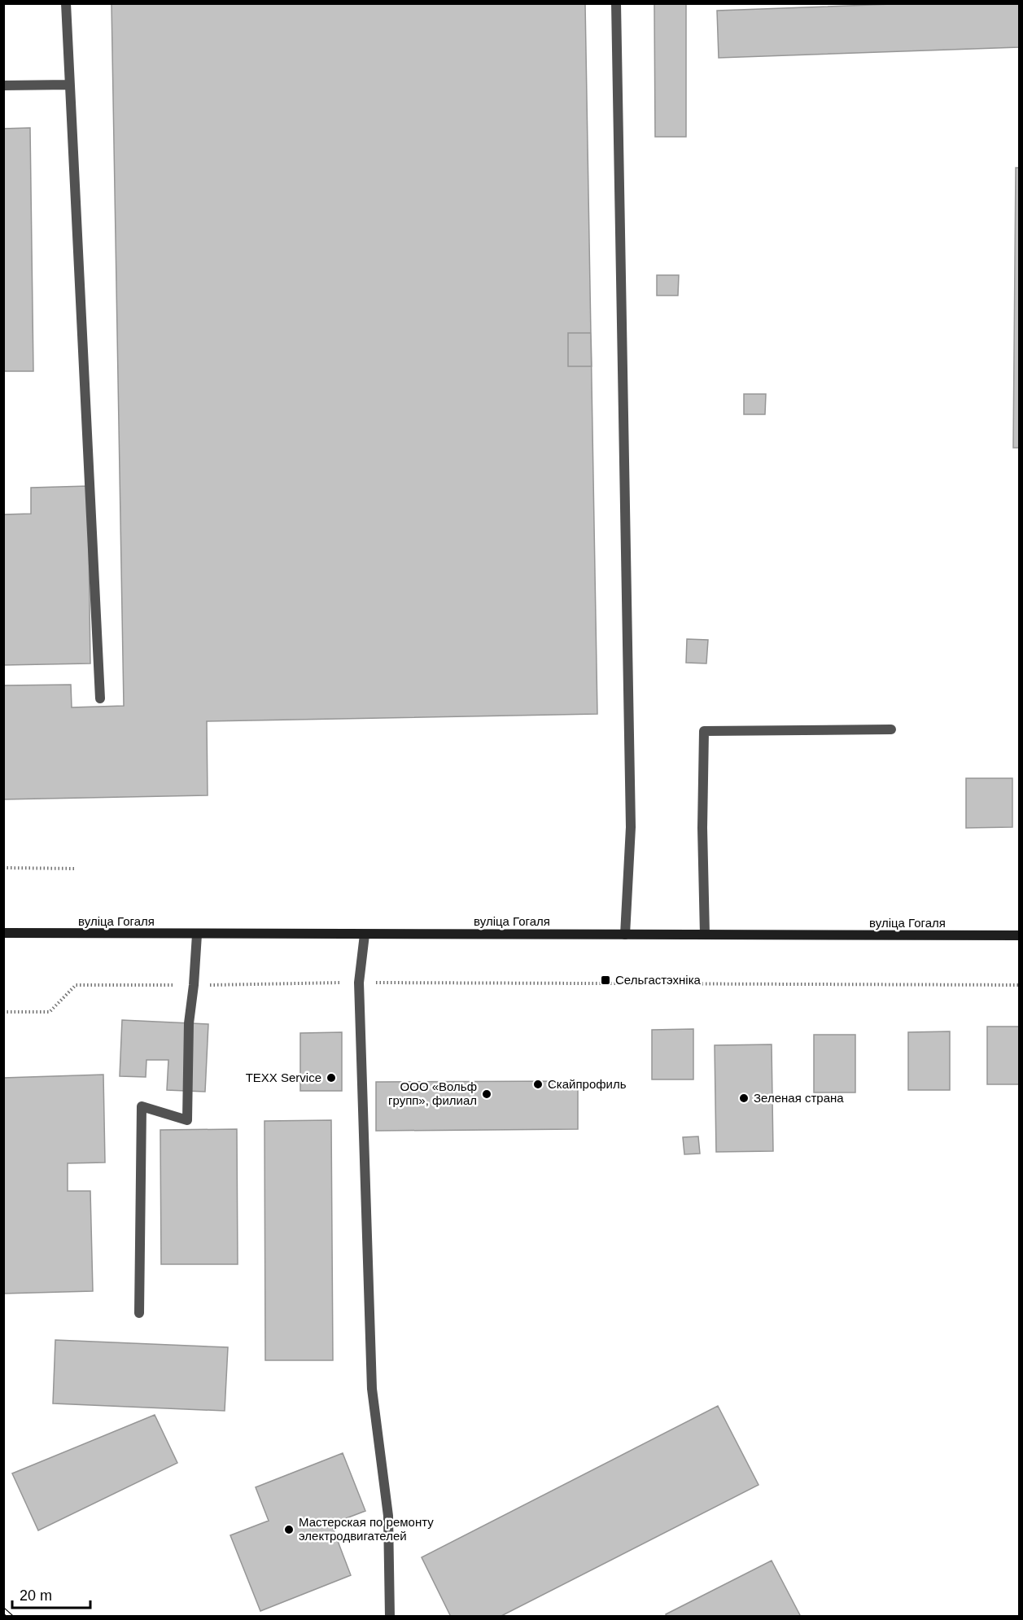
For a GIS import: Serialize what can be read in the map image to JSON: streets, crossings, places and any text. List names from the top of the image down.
{
  "streets": {
    "main road": ["вуліца Гогаля"]
  },
  "places": {
    "transit": ["Сельгастэхніка"],
    "other": [
      "TEXX Service",
      "Скайпрофиль",
      "ООО «Вольф групп», филиал",
      "Зеленая страна",
      "Мастерская по ремонту электродвигателей"
    ]
  },
  "scale_bar": "20 m"
}
